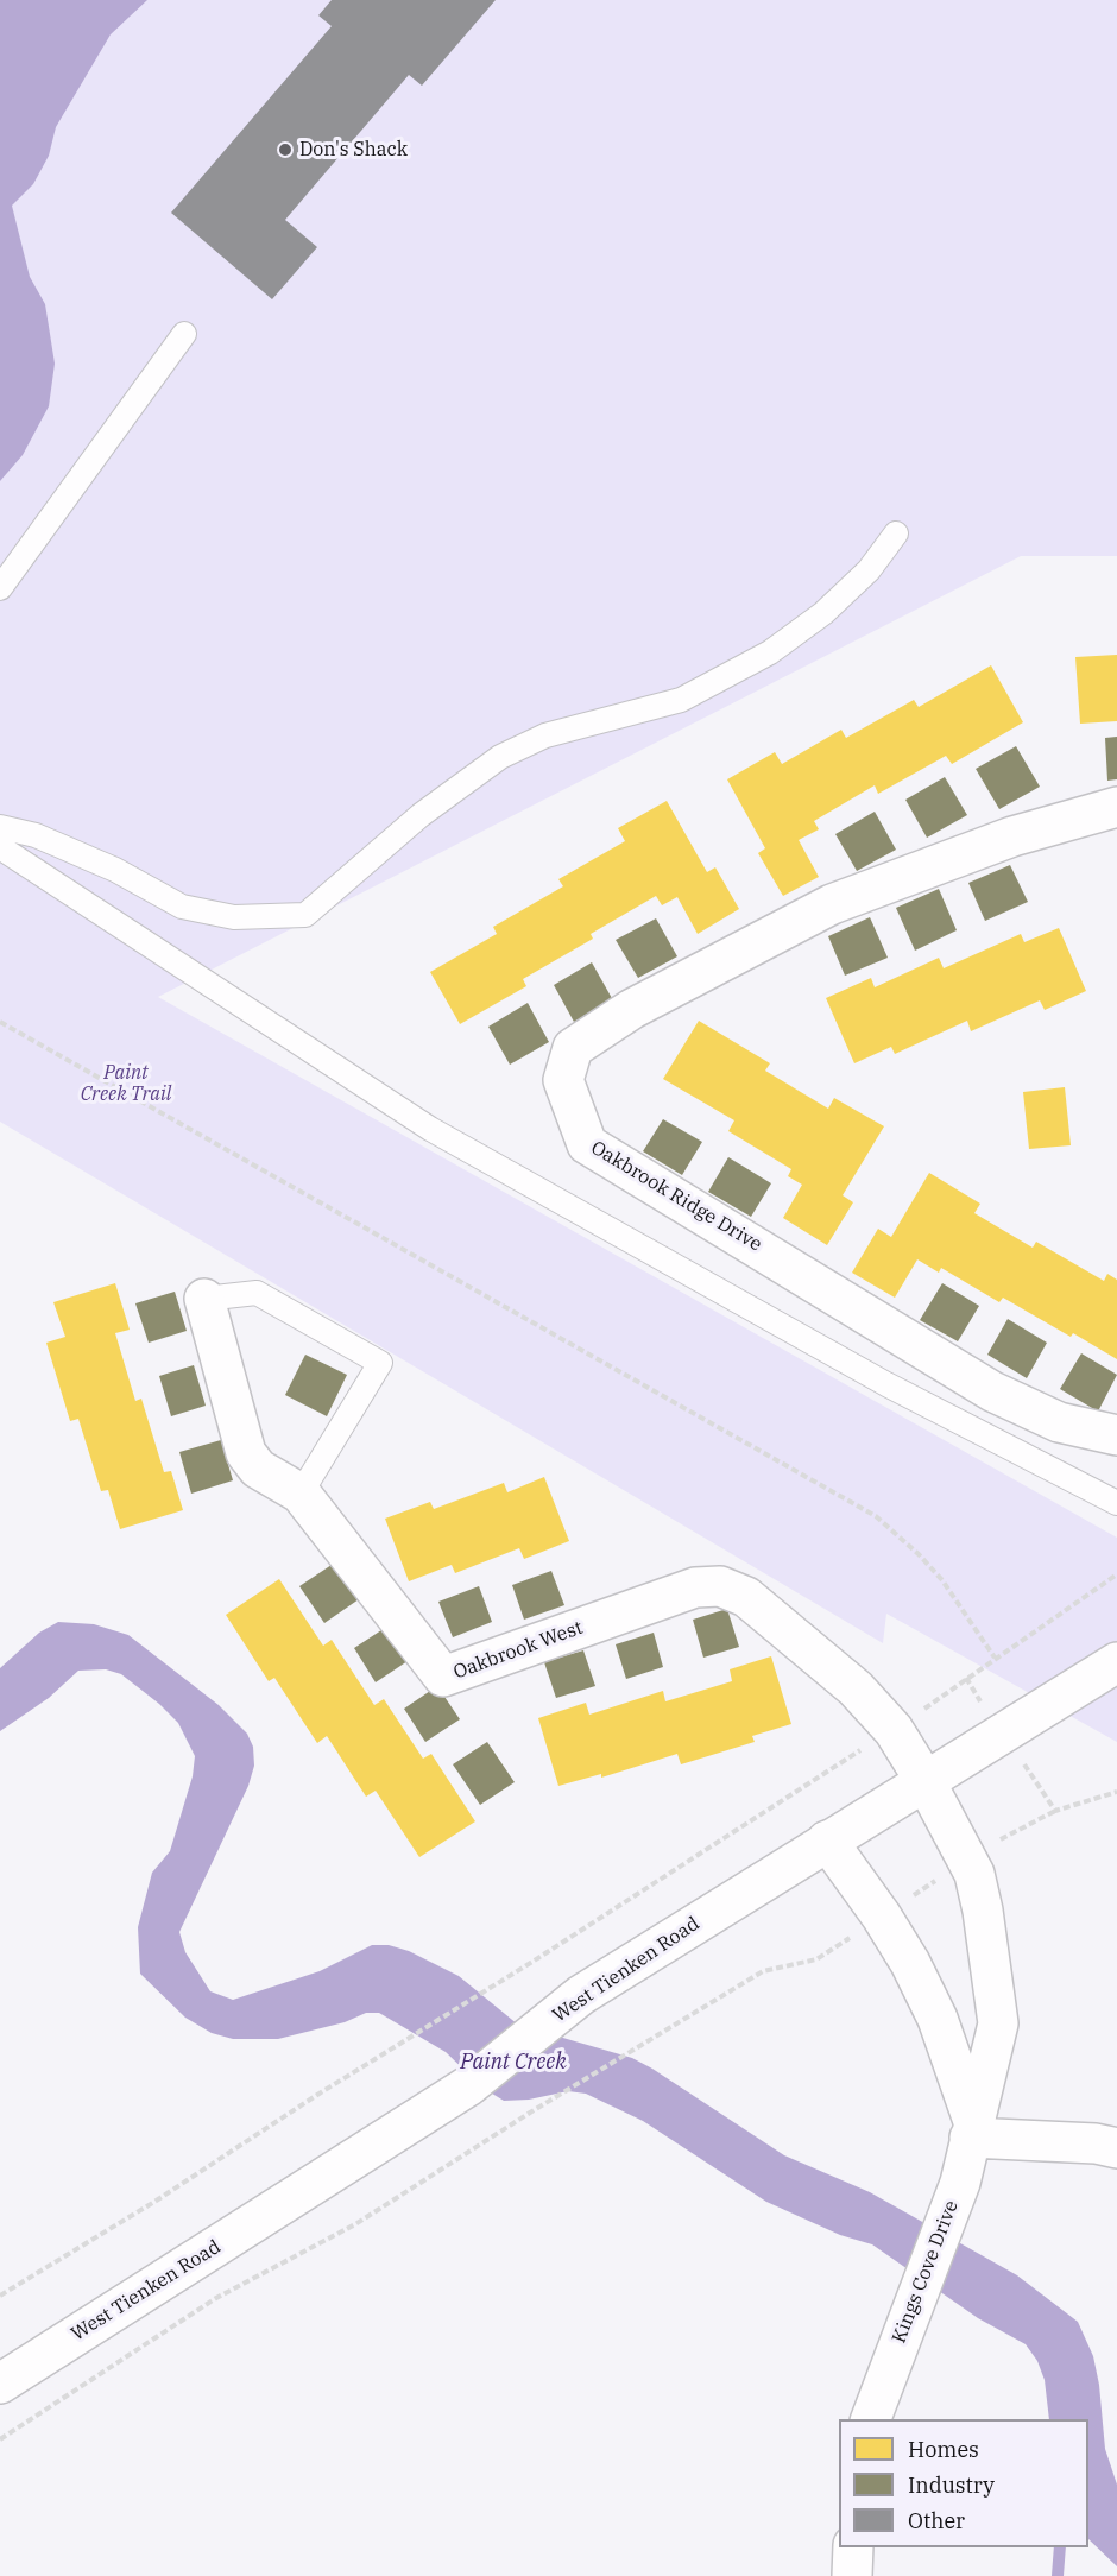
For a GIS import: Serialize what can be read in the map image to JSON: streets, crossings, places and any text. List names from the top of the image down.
{
  "streets": {
    "street": [
      "Oakbrook Ridge Drive",
      "Oakbrook West",
      "West Tienken Road",
      "Kings Cove Drive"
    ]
  },
  "crossings": [
    ["Oakbrook West", "West Tienken Road"],
    ["Oakbrook West", "Kings Cove Drive"],
    ["West Tienken Road", "Kings Cove Drive"]
  ],
  "water": ["Paint Creek"],
  "parks": ["Paint Creek Trail"],
  "places": ["Don's Shack"],
  "legend": ["Homes", "Industry", "Other"]
}
